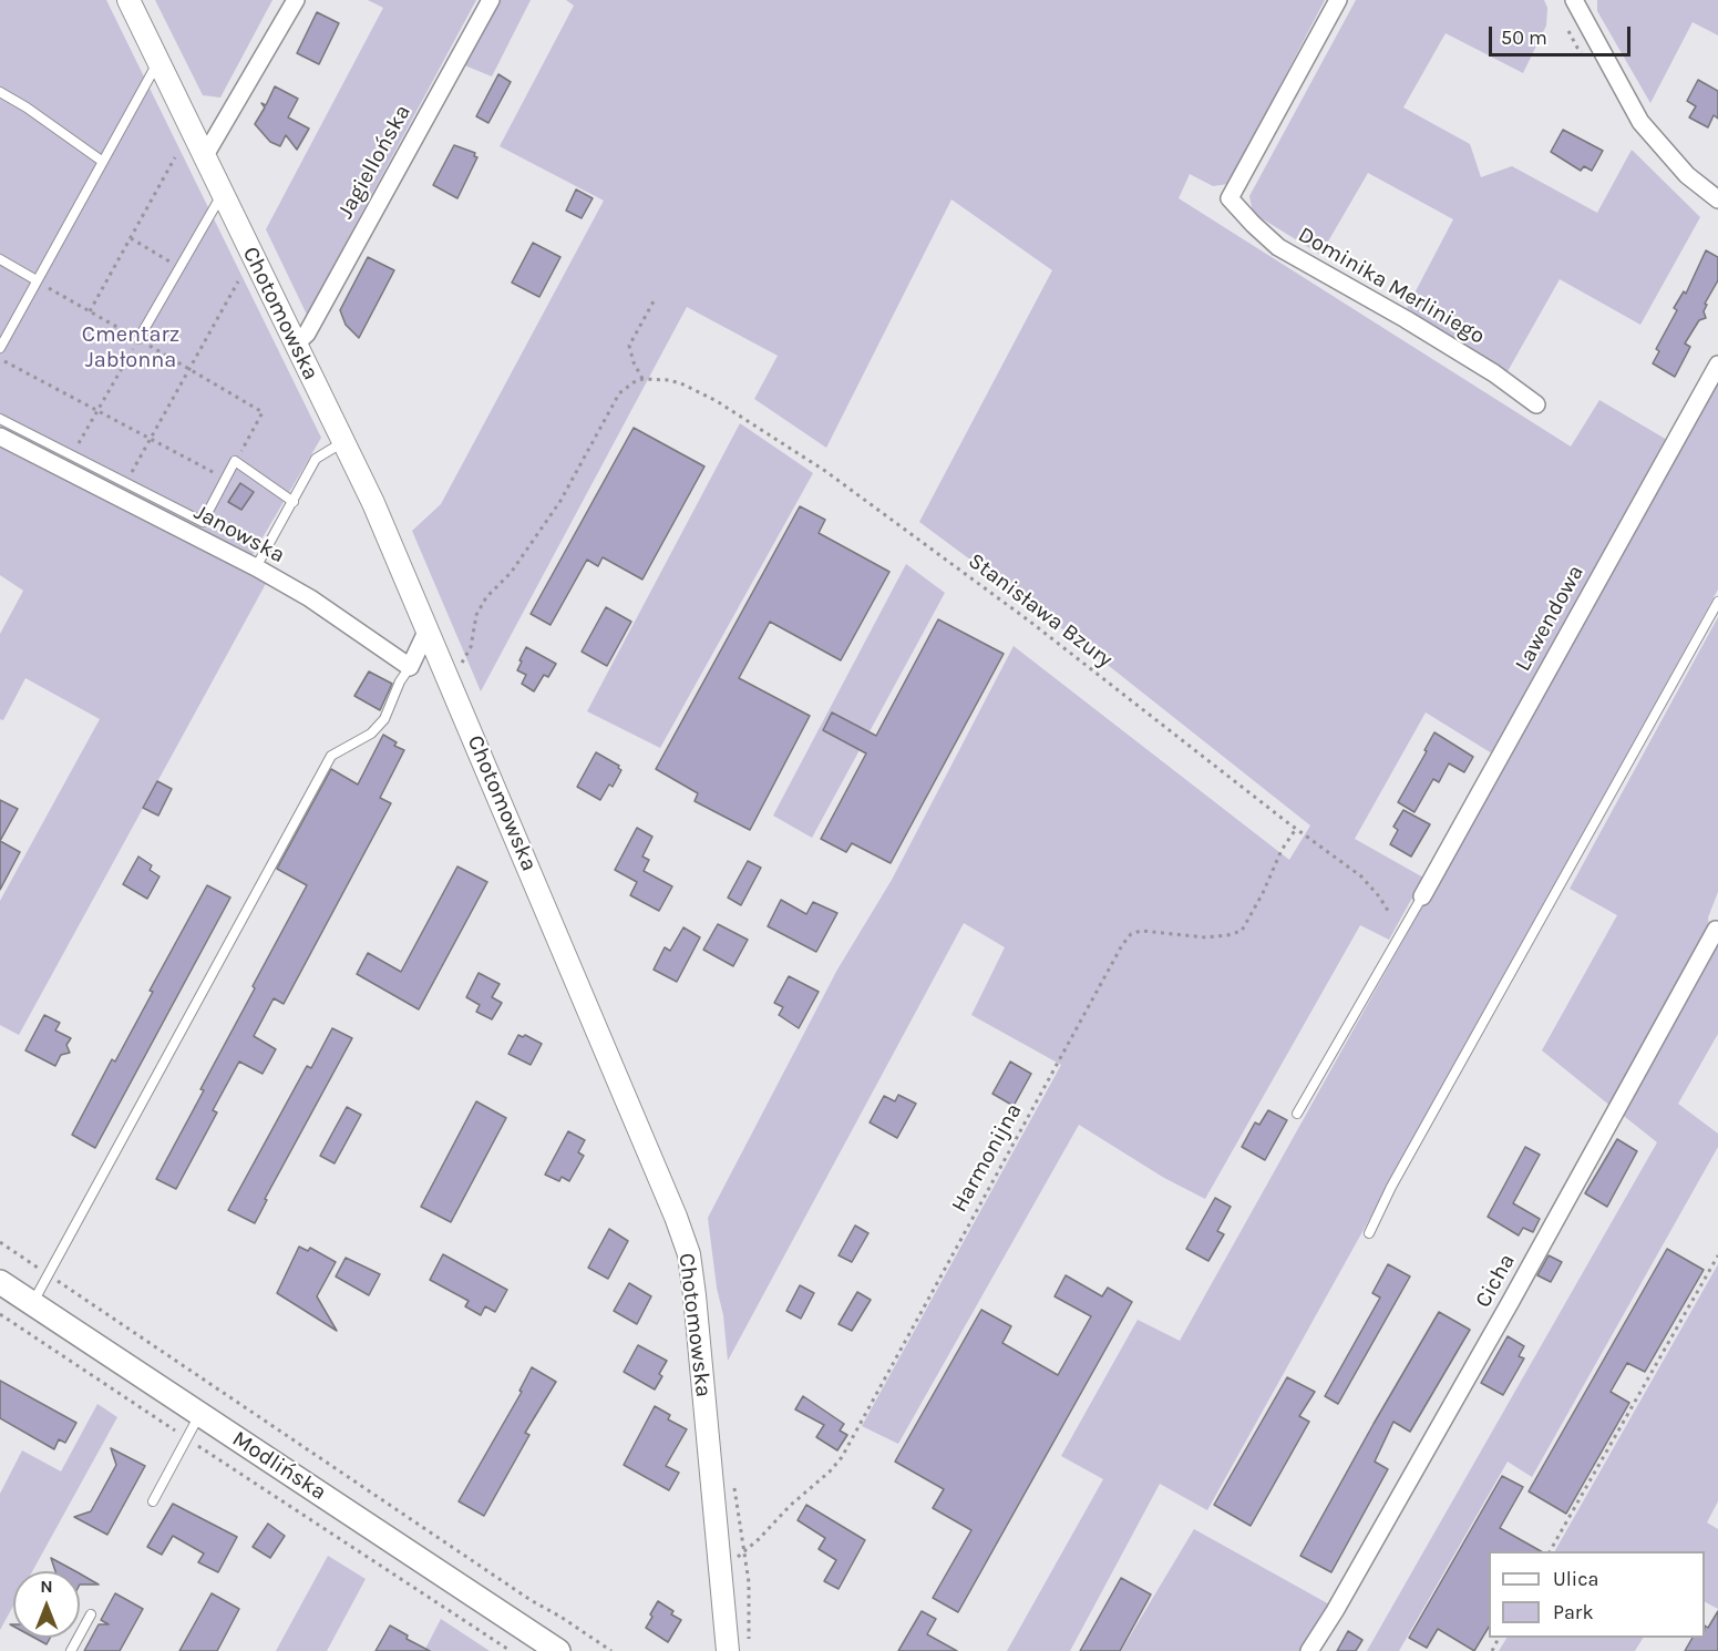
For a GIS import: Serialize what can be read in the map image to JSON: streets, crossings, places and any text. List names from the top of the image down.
{
  "streets": {
    "main road": ["Modlińska"],
    "street": [
      "Jagiellońska",
      "Dominika Merliniego",
      "Chotomowska",
      "Janowska",
      "Lawendowa",
      "Cicha"
    ],
    "path": ["Stanisława Bzury", "Harmonijna"]
  },
  "crossings": [
    ["Jagiellońska", "Chotomowska"],
    ["Chotomowska", "Harmonijna"],
    ["Stanisława Bzury", "Harmonijna"]
  ],
  "parks": ["Cmentarz Jabłonna"],
  "legend": ["Ulica", "Park"],
  "scale_bar": "50 m",
  "north": "top"
}
